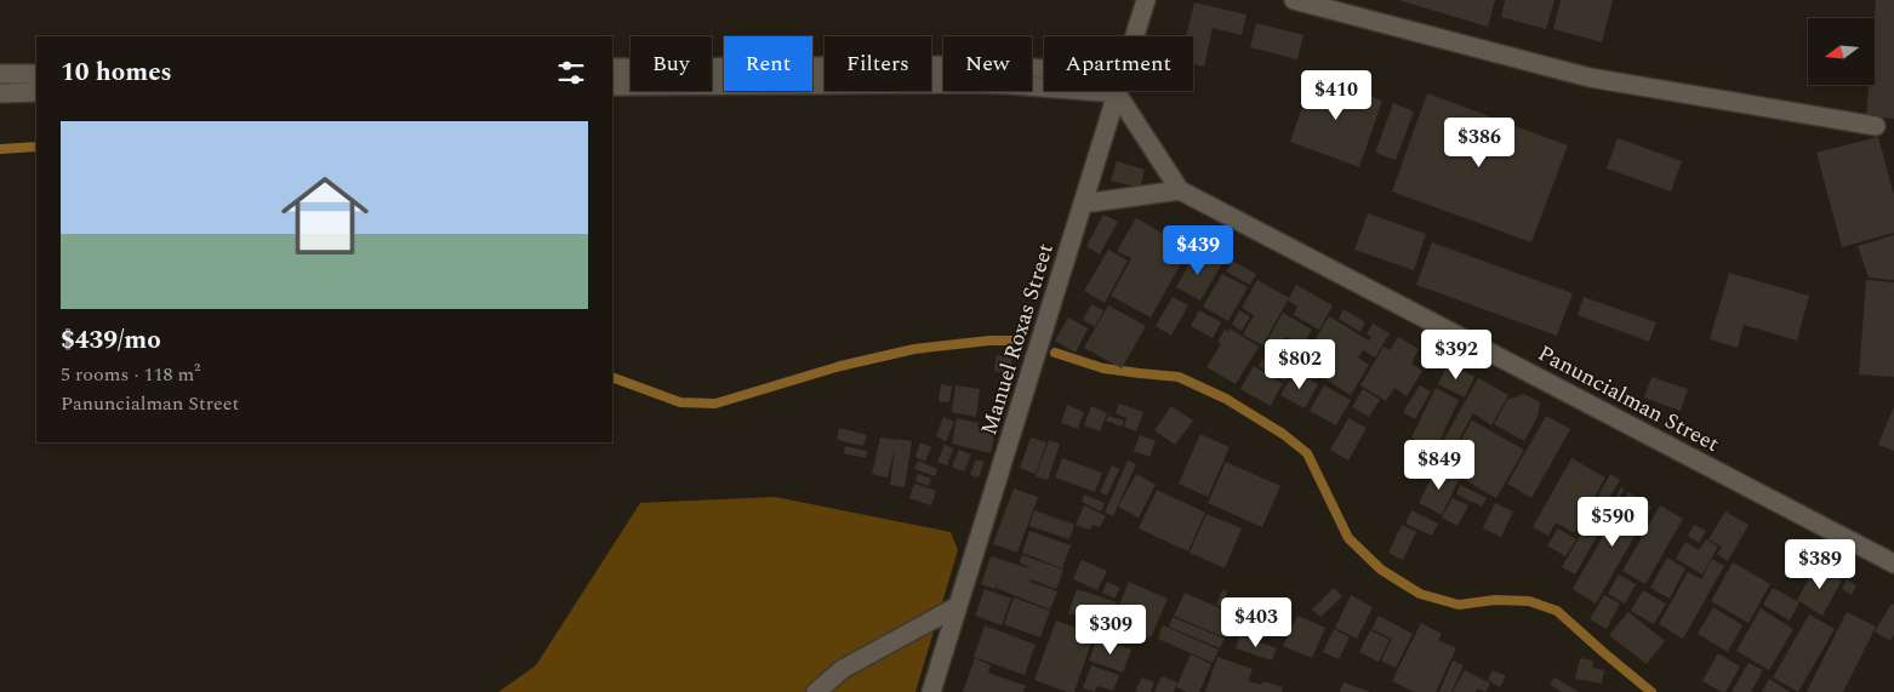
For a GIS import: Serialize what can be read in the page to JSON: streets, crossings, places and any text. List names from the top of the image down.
{
  "streets": {
    "street": ["Manuel Roxas Street", "Panuncialman Street"]
  },
  "crossings": [
    ["Manuel Roxas Street", "Panuncialman Street"]
  ],
  "north": "left",
  "page": {
    "chip": [
      "Buy",
      "Rent",
      "Filters",
      "New",
      "Apartment"
    ],
    "heading": "10 homes",
    "price": [
      "$410",
      "$386",
      "$439",
      "$392",
      "$802",
      "$849",
      "$590",
      "$389",
      "$403",
      "$309"
    ],
    "list": [
      {
        "name": "$439/mo",
        "note": "5 rooms · 118 m² · Panuncialman Street"
      }
    ]
  }
}
